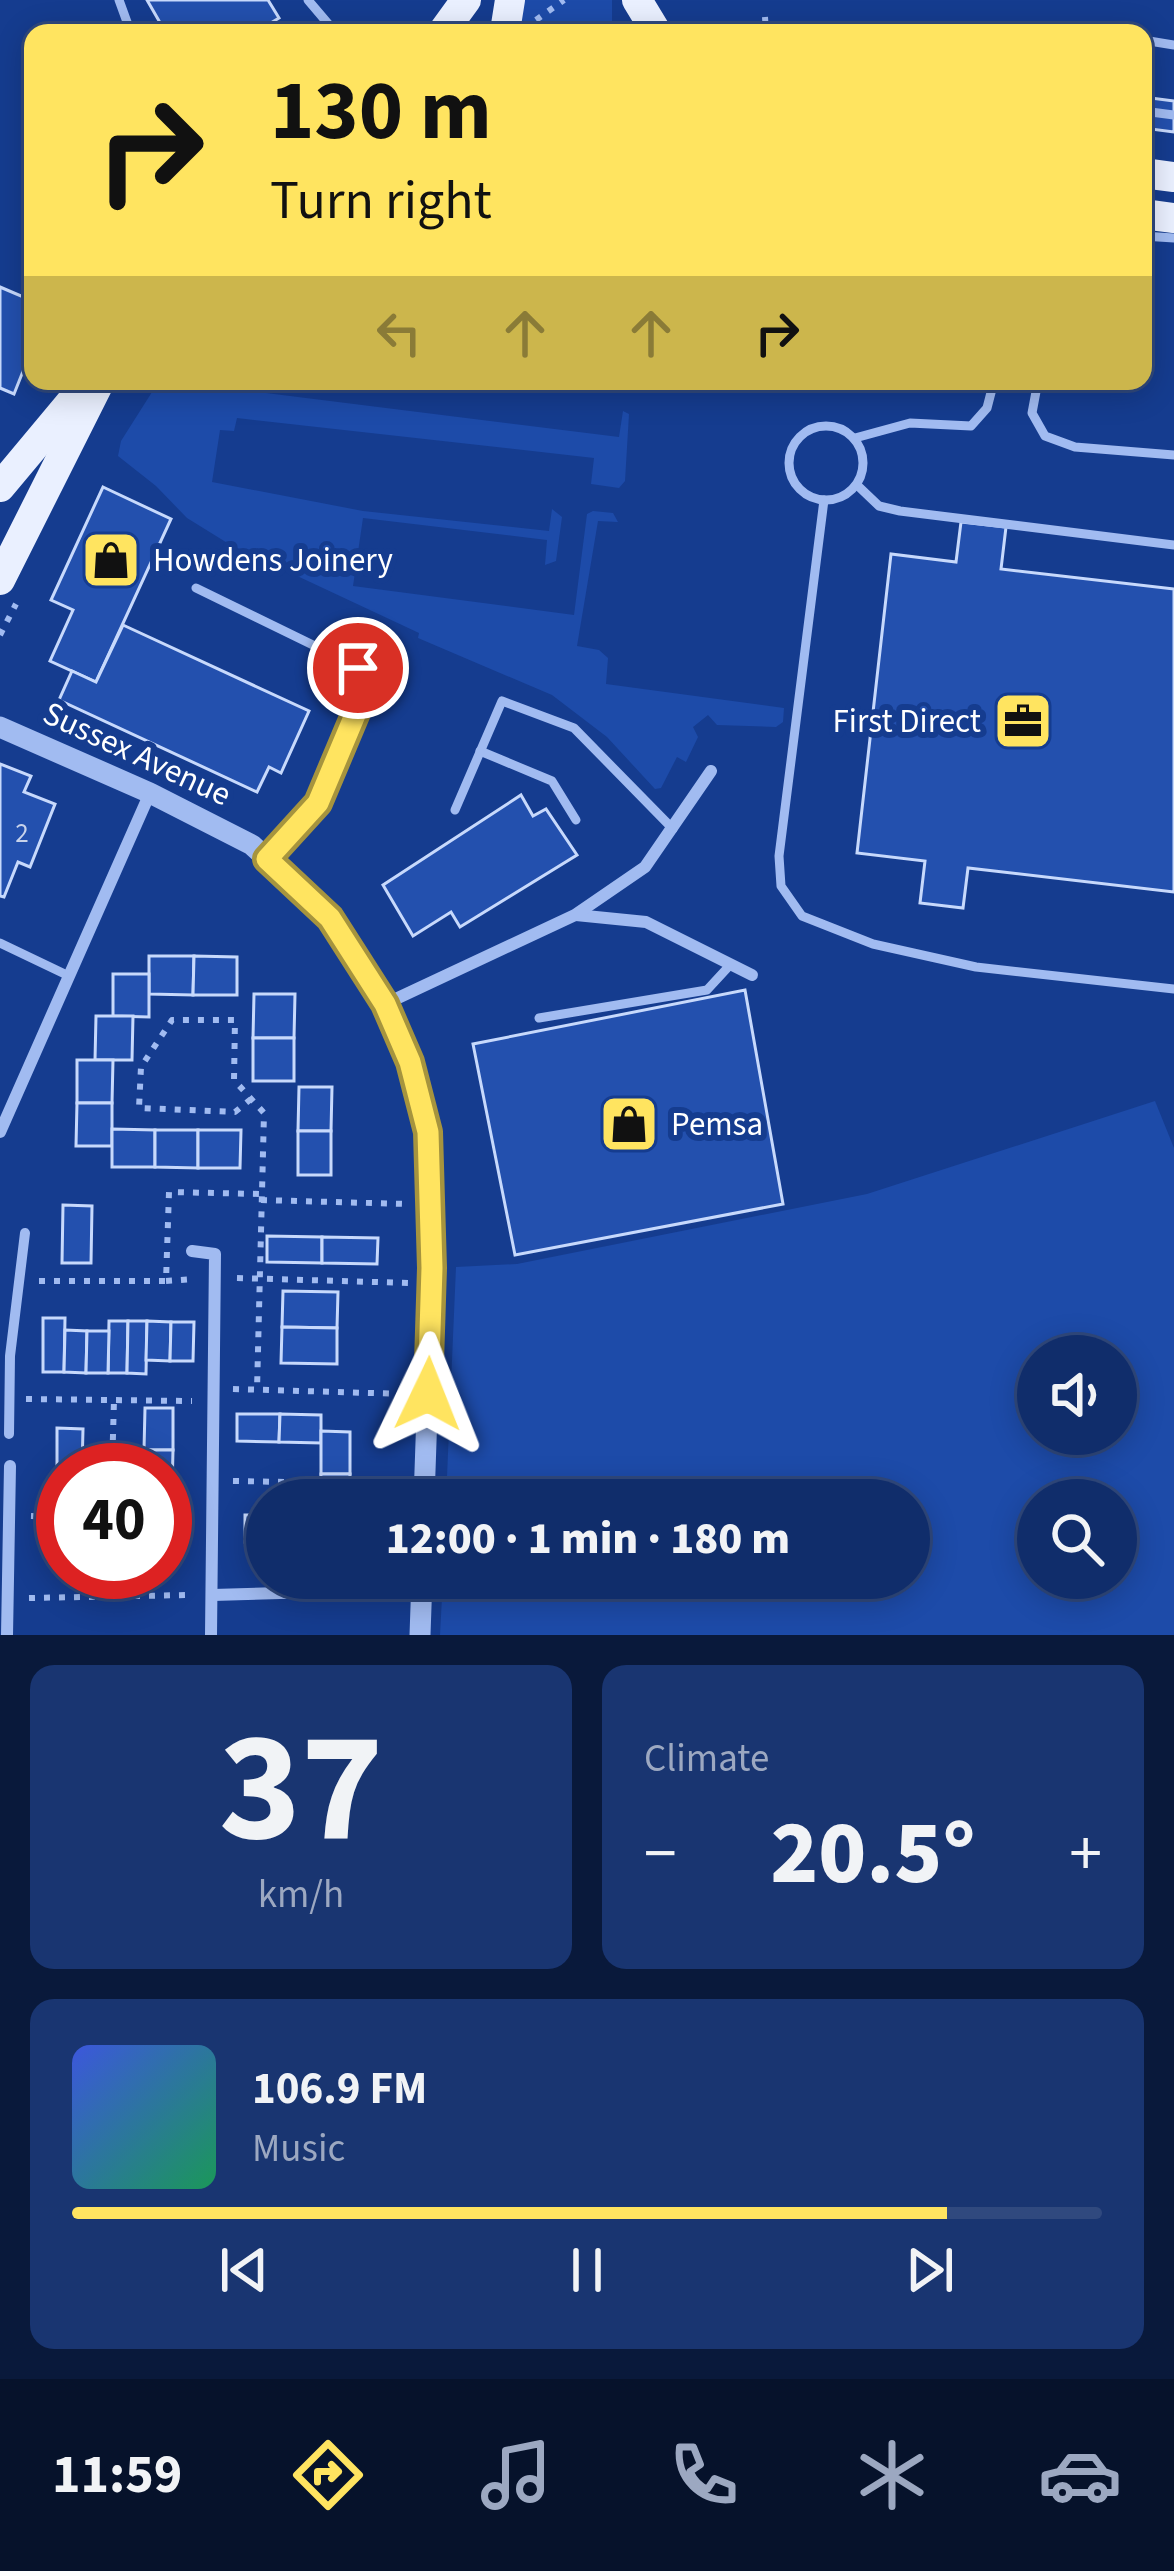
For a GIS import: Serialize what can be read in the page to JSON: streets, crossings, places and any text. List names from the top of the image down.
{
  "streets": {
    "street": ["Sussex Avenue"]
  },
  "places": {
    "shop": ["Howdens Joinery", "Pemsa"],
    "office": ["First Direct"]
  },
  "house_numbers": ["2"],
  "page": {
    "turn": ["130 m", "Turn right"],
    "limit": "40",
    "trip": "12:00 · 1 min · 180 m",
    "tile": [
      ["37", "km/h"],
      "Climate"
    ],
    "heat": ["−", "20.5°", "+"],
    "song": ["106.9 FM", "Music"],
    "tabs": "11:59"
  }
}
